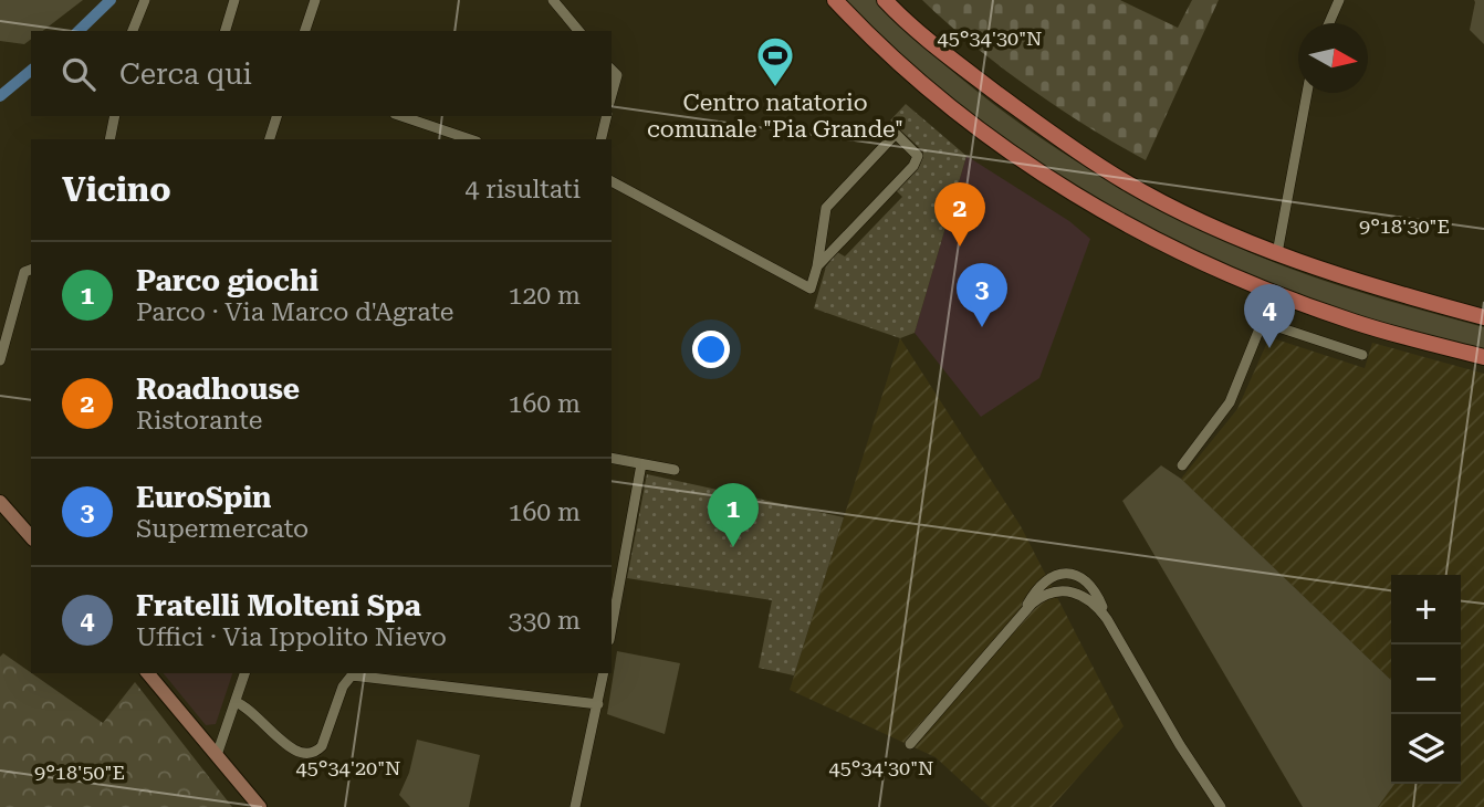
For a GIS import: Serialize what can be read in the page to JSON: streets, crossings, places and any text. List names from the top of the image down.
{
  "places": {
    "sports": ["Centro natatorio comunale \"Pia Grande\""]
  },
  "north": "right",
  "page": {
    "search": "Cerca qui",
    "heading": ["Vicino", "4 risultati"],
    "pins": [
      "2",
      "3",
      "4",
      "1"
    ],
    "list": [
      {
        "mark": "1",
        "name": "Parco giochi",
        "note": "Parco · Via Marco d'Agrate",
        "value": "120 m"
      },
      {
        "mark": "2",
        "name": "Roadhouse",
        "note": "Ristorante",
        "value": "160 m"
      },
      {
        "mark": "3",
        "name": "EuroSpin",
        "note": "Supermercato",
        "value": "160 m"
      },
      {
        "mark": "4",
        "name": "Fratelli Molteni Spa",
        "note": "Uffici · Via Ippolito Nievo",
        "value": "330 m"
      }
    ],
    "map_buttons": ["+", "−"]
  },
  "coordinates": [
    "45°34'30\"N",
    "9°18'30\"E",
    "45°34'20\"N",
    "9°18'50\"E"
  ]
}
